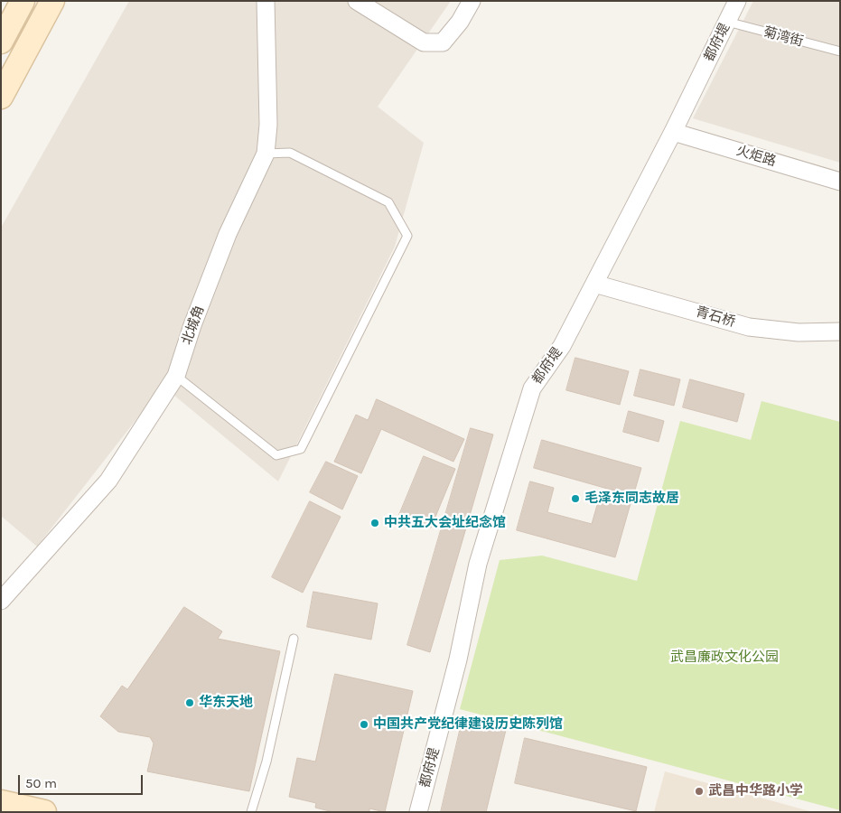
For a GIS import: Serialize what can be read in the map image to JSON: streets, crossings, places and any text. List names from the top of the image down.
{
  "streets": {
    "street": [
      "都府堤",
      "火炬路",
      "青石桥",
      "北城角"
    ],
    "lane": ["菊湾街"]
  },
  "crossings": [
    ["菊湾街", "都府堤"],
    ["都府堤", "火炬路"],
    ["都府堤", "青石桥"]
  ],
  "parks": ["武昌廉政文化公园"],
  "places": [
    "毛泽东同志故居",
    "中共五大会址纪念馆",
    "华东天地",
    "中国共产党纪律建设历史陈列馆",
    "武昌中华路小学"
  ],
  "scale_bar": "50 m"
}
